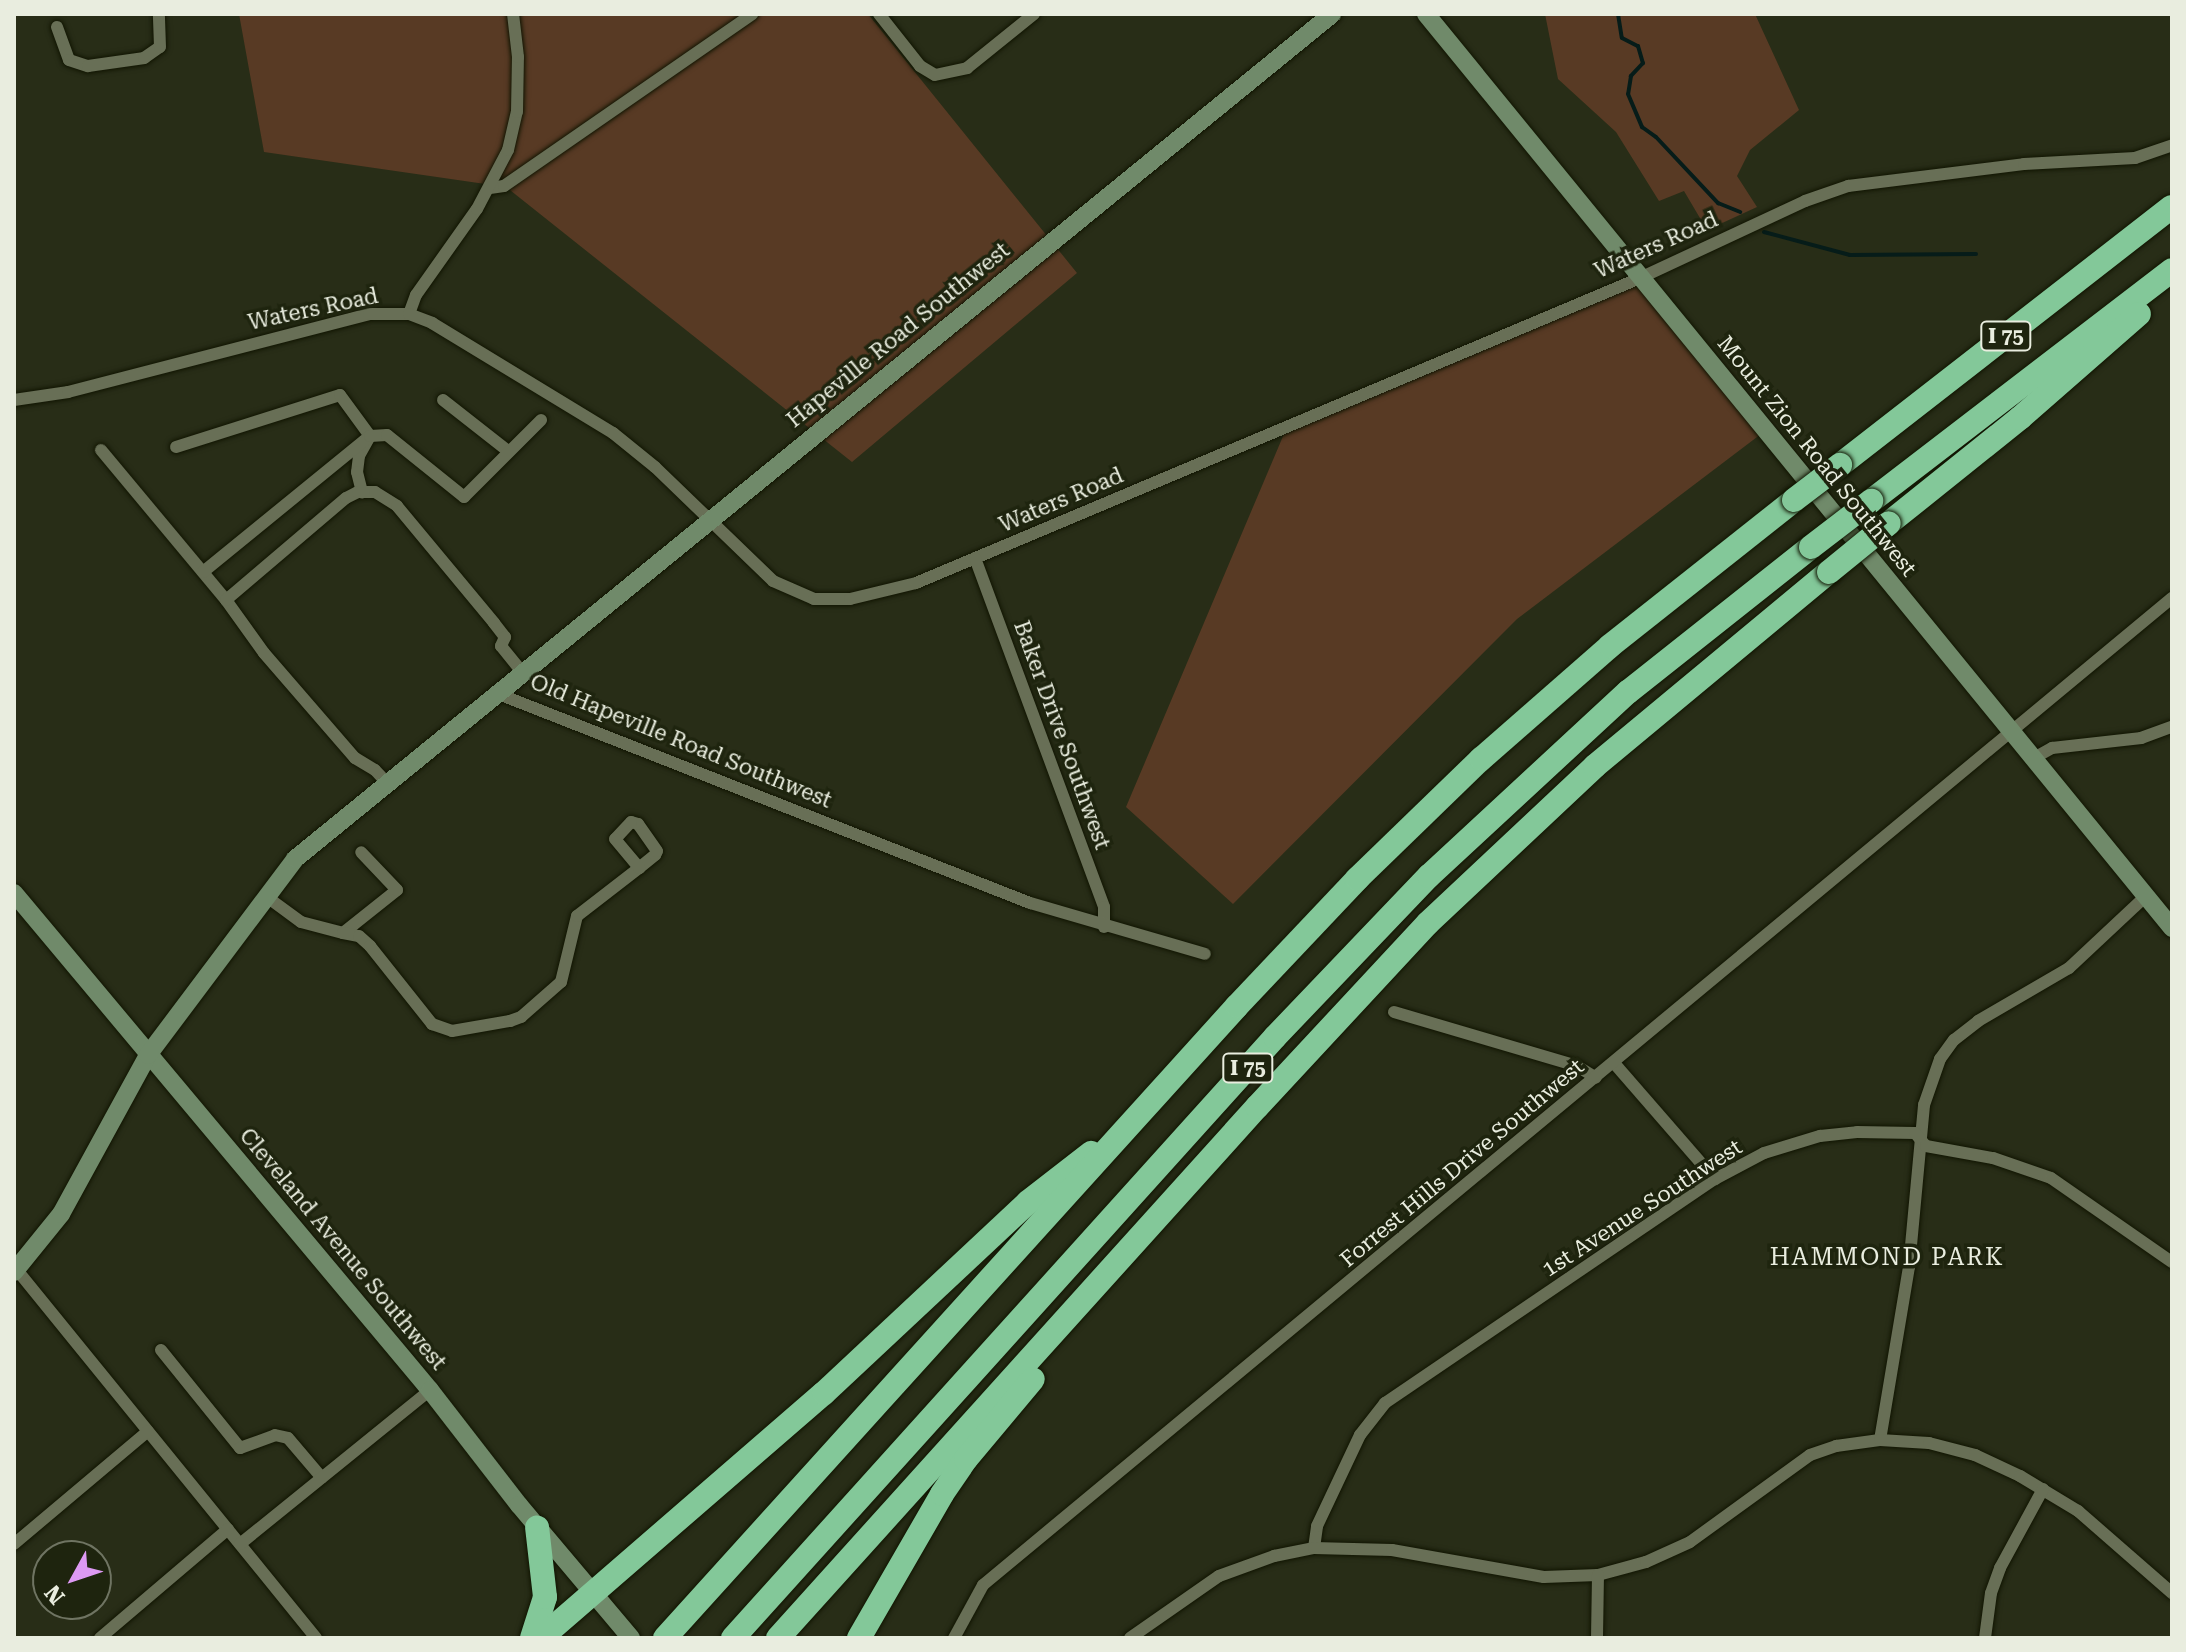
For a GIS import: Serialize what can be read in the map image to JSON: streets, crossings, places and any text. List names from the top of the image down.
{
  "streets": {
    "highway": ["I 75"],
    "street": [
      "Waters Road",
      "Hapeville Road Southwest",
      "Mount Zion Road Southwest",
      "Baker Drive Southwest",
      "Old Hapeville Road Southwest",
      "Forrest Hills Drive Southwest",
      "1st Avenue Southwest",
      "Cleveland Avenue Southwest"
    ]
  },
  "crossings": [
    ["Waters Road", "Hapeville Road Southwest"],
    ["Waters Road", "Mount Zion Road Southwest"],
    ["Waters Road", "Baker Drive Southwest"],
    ["Hapeville Road Southwest", "Old Hapeville Road Southwest"],
    ["Mount Zion Road Southwest", "Forrest Hills Drive Southwest"],
    ["Baker Drive Southwest", "Old Hapeville Road Southwest"],
    ["Old Hapeville Road Southwest", "Cleveland Avenue Southwest"]
  ],
  "districts": ["HAMMOND PARK"],
  "north": "bottom left"
}
